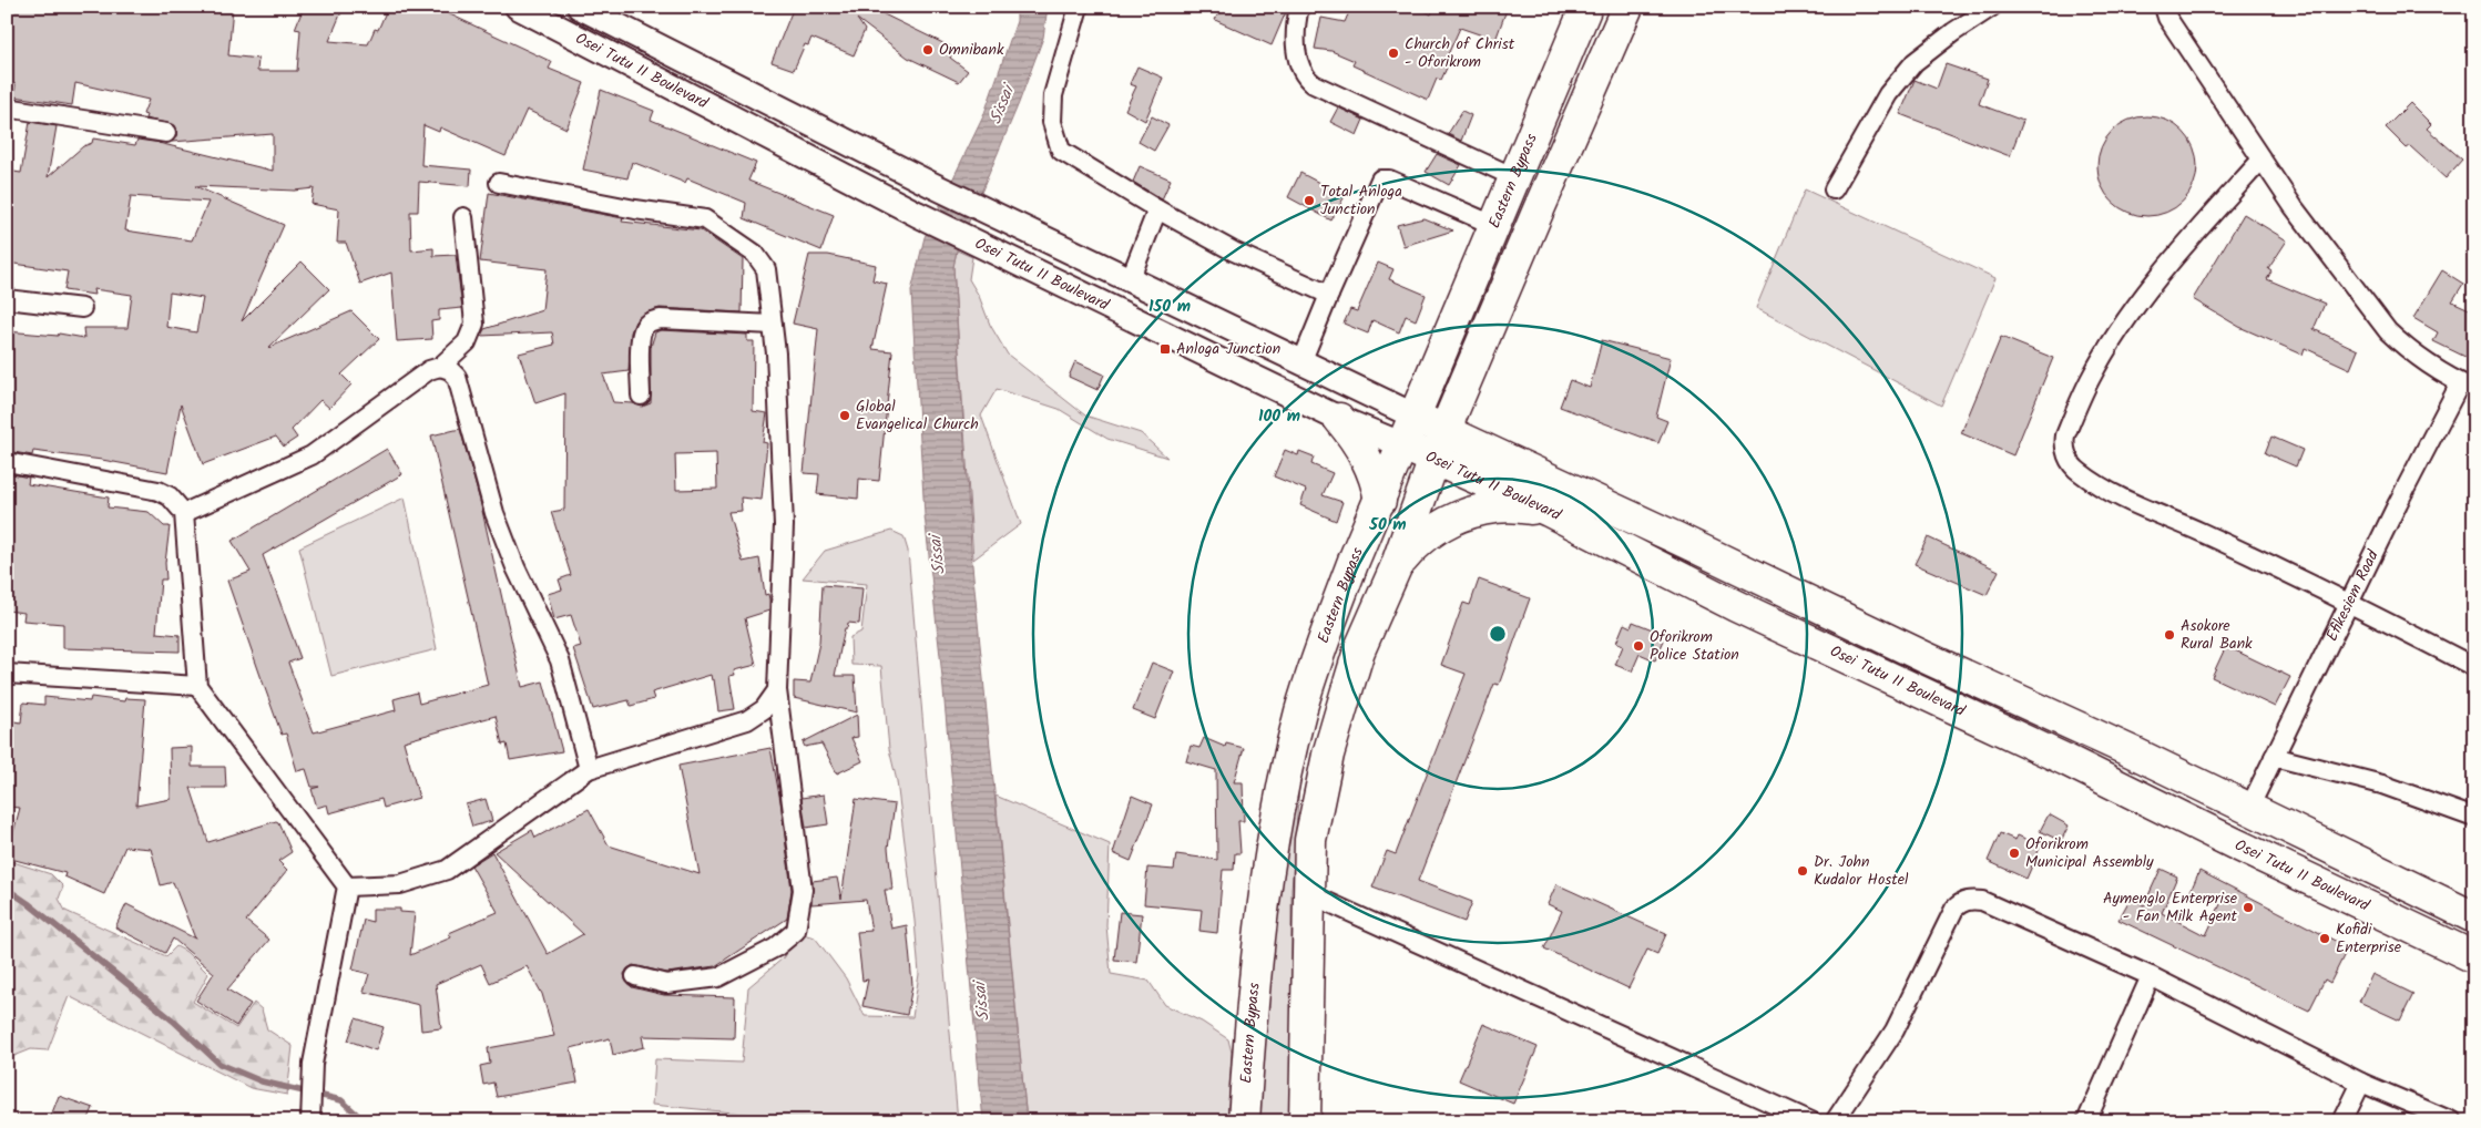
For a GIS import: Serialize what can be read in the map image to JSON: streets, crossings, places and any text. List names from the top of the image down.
{
  "streets": {
    "highway": ["Osei Tutu II Boulevard", "Eastern Bypass"],
    "street": ["Efikesiem Road"]
  },
  "crossings": [
    ["Osei Tutu II Boulevard", "Eastern Bypass"],
    ["Osei Tutu II Boulevard", "Efikesiem Road"]
  ],
  "water": ["Sissai"],
  "places": {
    "other": [
      "Omnibank",
      "Church of Christ - Oforikrom",
      "Total Anloga Junction",
      "Global Evangelical Church",
      "Asokore Rural Bank",
      "Oforikrom Police Station",
      "Oforikrom Municipal Assembly",
      "Dr. John Kudalor Hostel",
      "Aymenglo Enterprise - Fan Milk Agent",
      "Kofidi Enterprise"
    ],
    "transit": ["Anloga Junction"]
  },
  "rings": ["150 m", "100 m", "50 m"]
}
